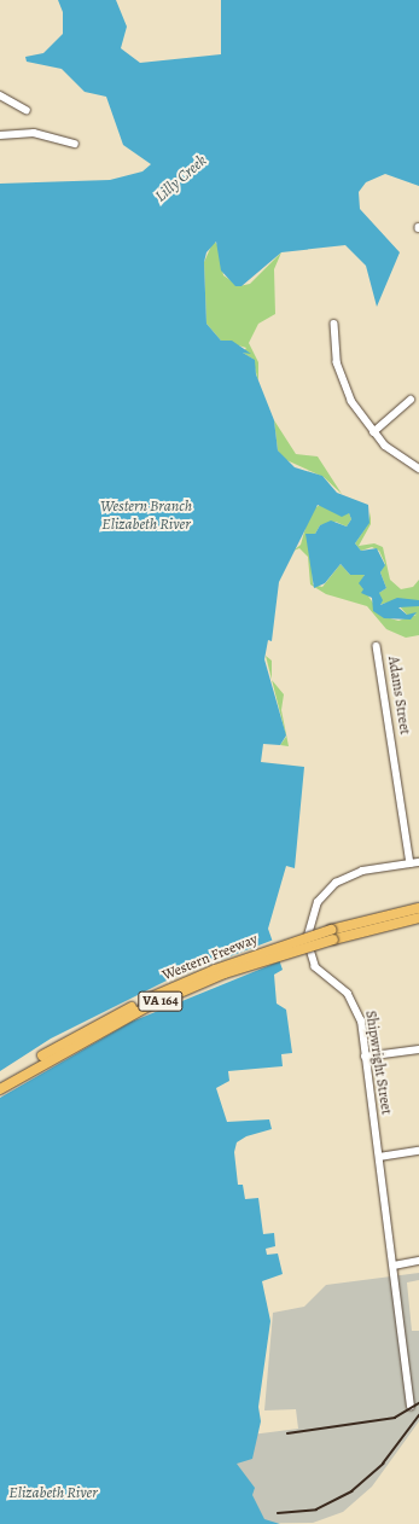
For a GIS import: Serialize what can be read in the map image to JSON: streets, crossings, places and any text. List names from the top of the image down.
{
  "streets": {
    "highway": ["Western Freeway", "VA 164"],
    "street": ["Adams Street", "Shipwright Street"]
  },
  "crossings": [
    ["Adams Street", "Shipwright Street"]
  ],
  "water": ["Lilly Creek", "Western Branch Elizabeth River", "Elizabeth River"]
}
